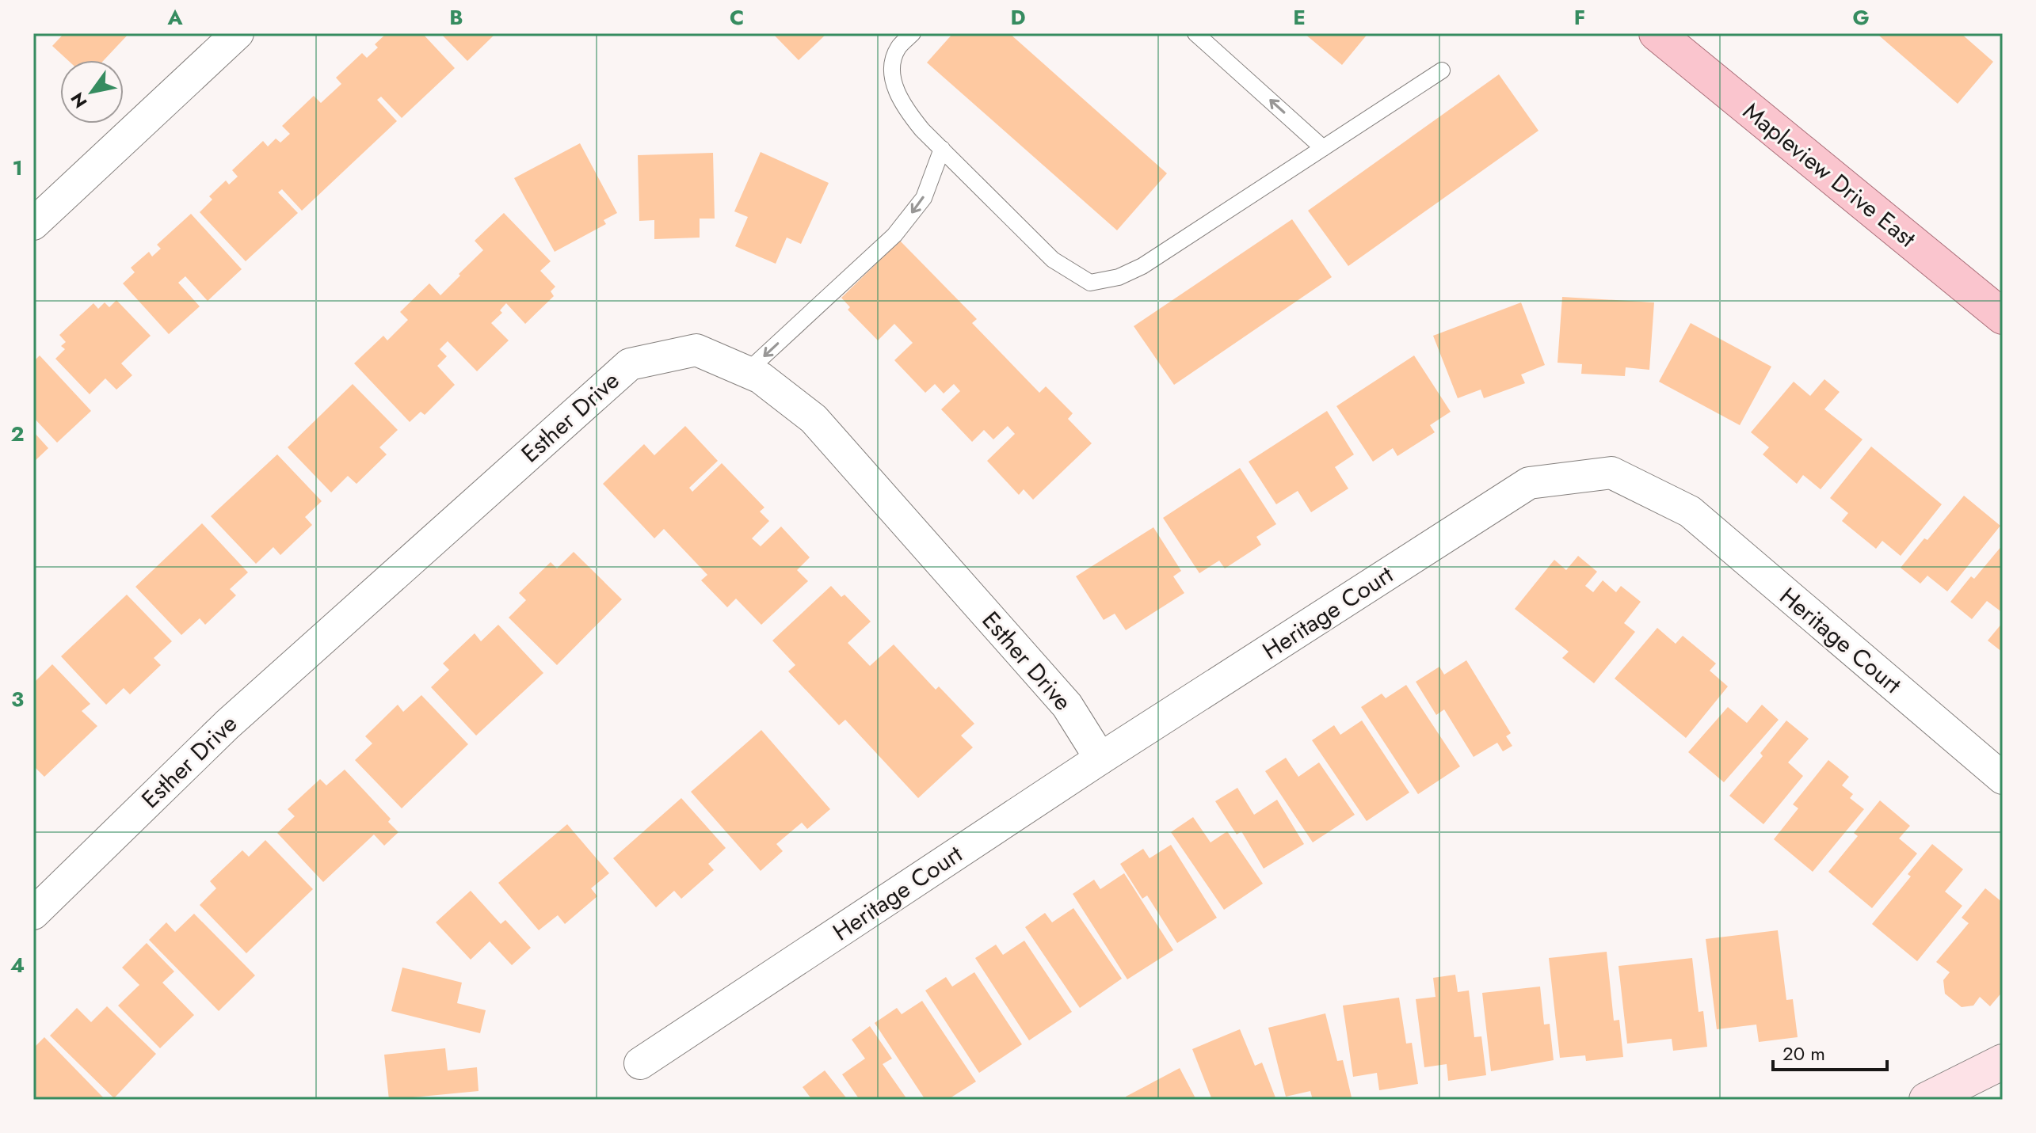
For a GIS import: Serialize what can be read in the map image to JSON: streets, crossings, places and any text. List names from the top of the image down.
{
  "streets": {
    "main road": ["Mapleview Drive East"],
    "street": ["Esther Drive", "Heritage Court"]
  },
  "crossings": [
    ["Esther Drive", "Heritage Court"]
  ],
  "scale_bar": "20 m",
  "north": "bottom left",
  "grid": {
    "columns": [
      "A",
      "B",
      "C",
      "D",
      "E",
      "F",
      "G"
    ],
    "rows": [
      "1",
      "2",
      "3",
      "4"
    ]
  }
}
